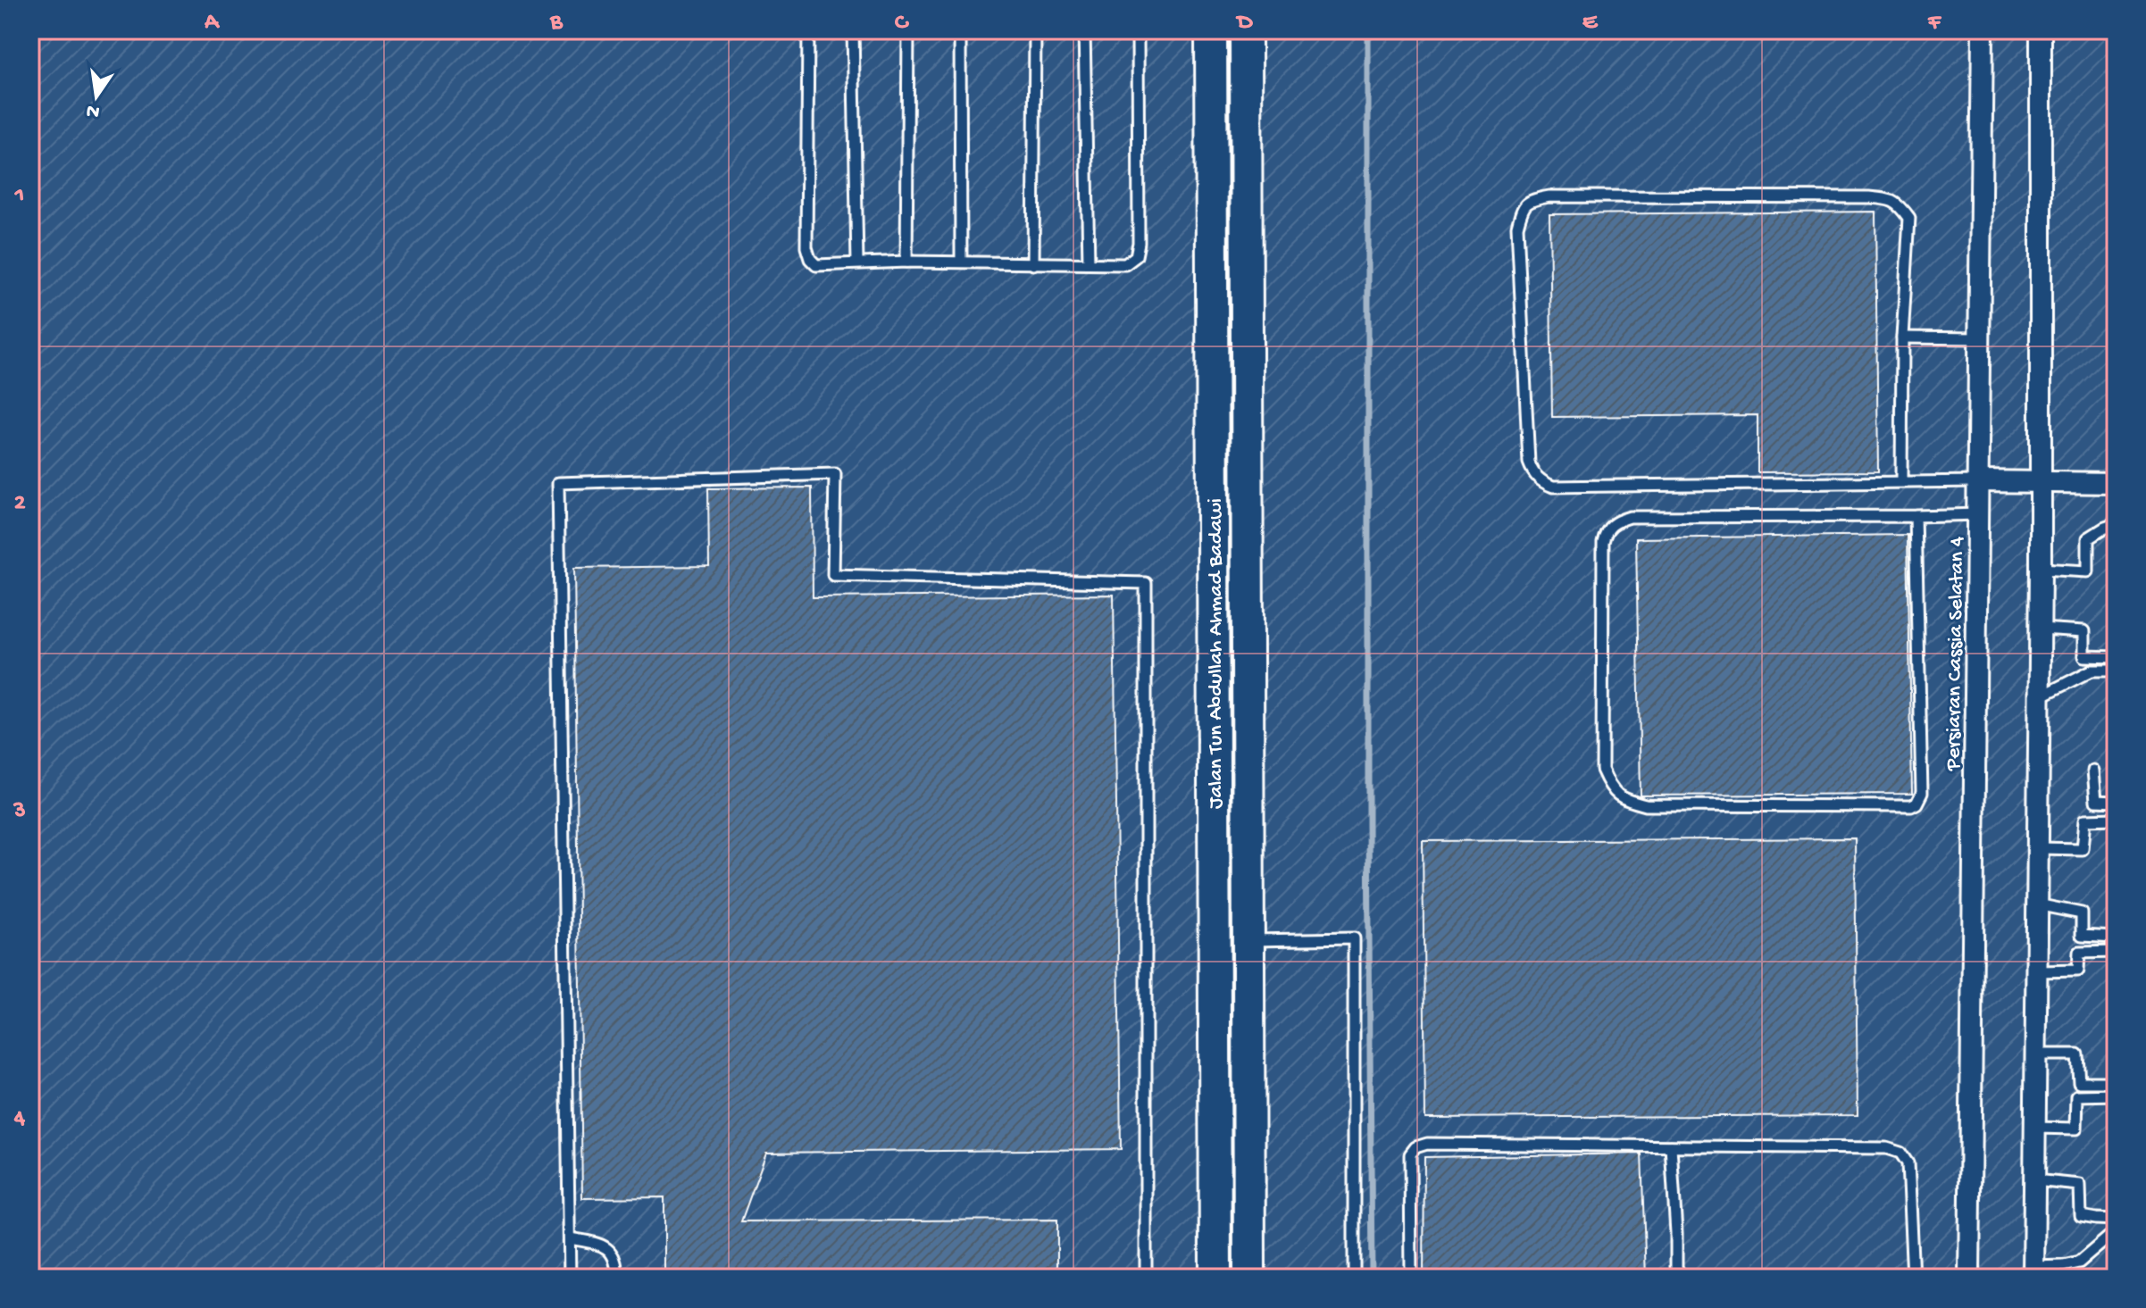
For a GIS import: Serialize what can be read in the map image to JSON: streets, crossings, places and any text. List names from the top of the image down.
{
  "streets": {
    "main road": ["Jalan Tun Abdullah Ahmad Badawi"],
    "street": ["Persiaran Cassia Selatan 4"]
  },
  "north": "bottom",
  "grid": {
    "columns": [
      "A",
      "B",
      "C",
      "D",
      "E",
      "F"
    ],
    "rows": [
      "1",
      "2",
      "3",
      "4"
    ]
  }
}
